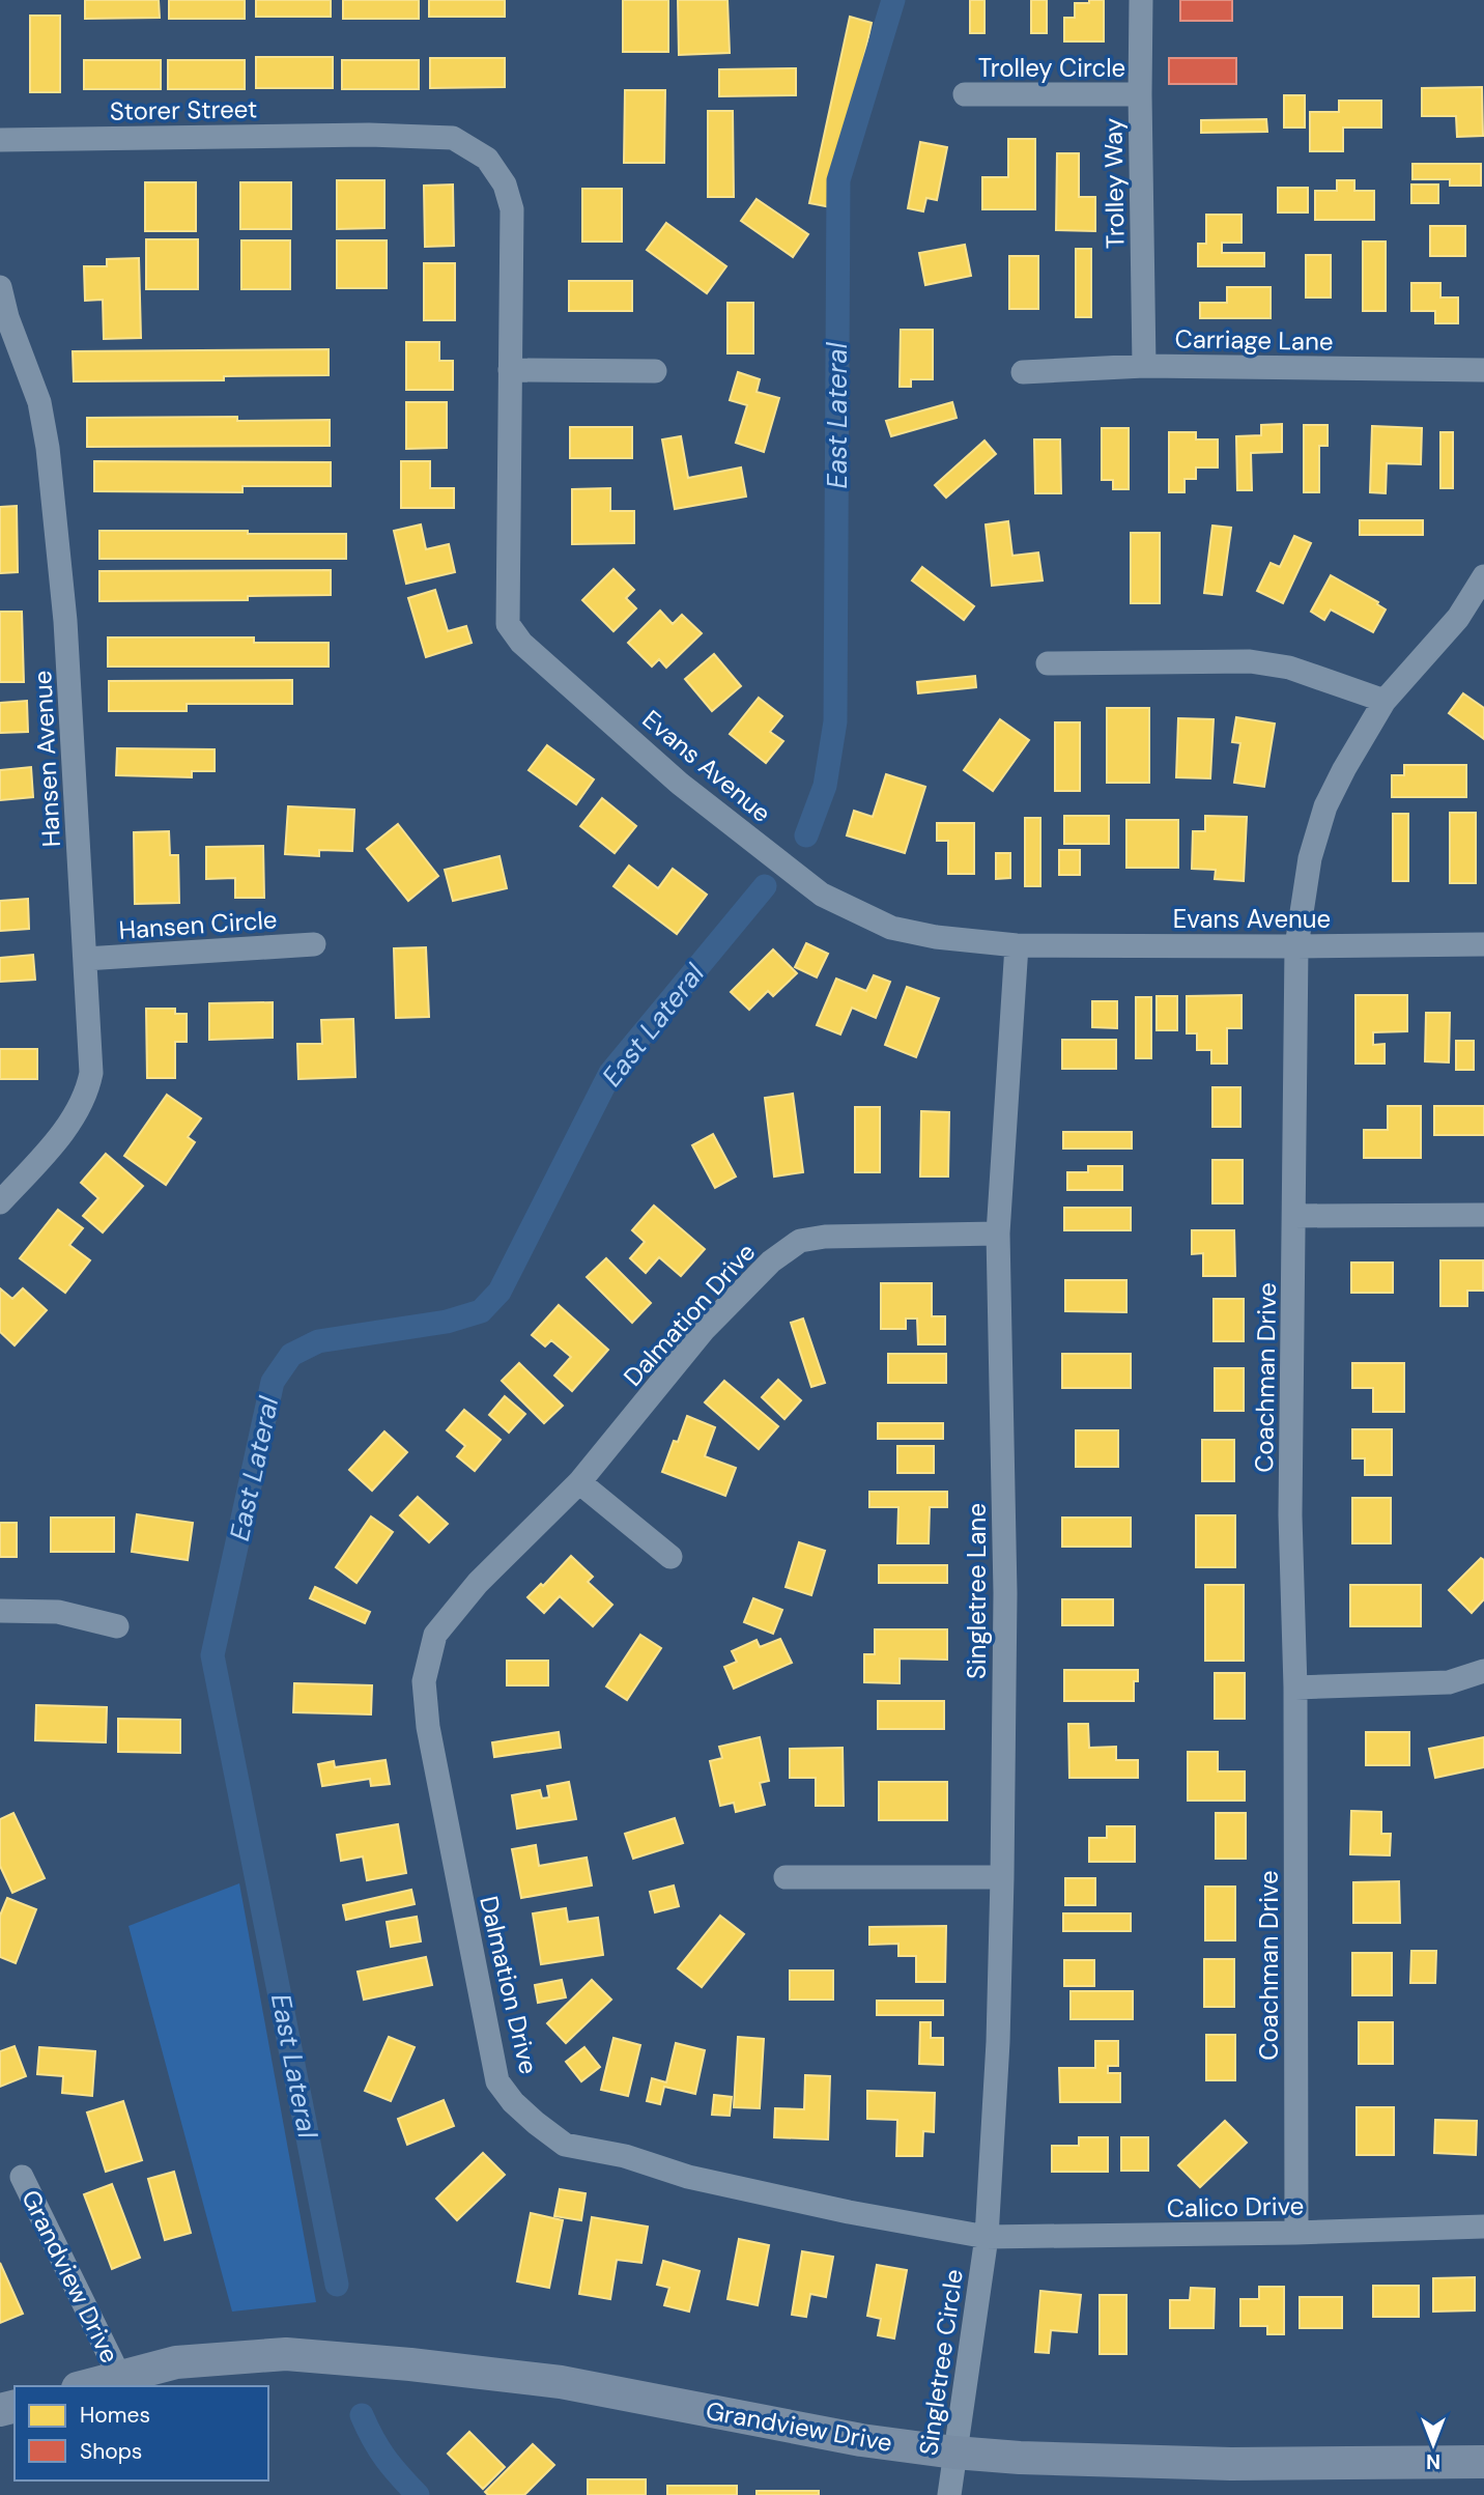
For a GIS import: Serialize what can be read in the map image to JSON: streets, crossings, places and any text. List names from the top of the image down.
{
  "streets": {
    "street": [
      "Trolley Circle",
      "Storer Street",
      "Trolley Way",
      "Carriage Lane",
      "Hansen Avenue",
      "Evans Avenue",
      "Hansen Circle",
      "Dalmation Drive",
      "Coachman Drive",
      "Singletree Lane",
      "Calico Drive",
      "Grandview Drive",
      "Singletree Circle"
    ]
  },
  "crossings": [
    ["Trolley Circle", "Trolley Way"],
    ["Storer Street", "Evans Avenue"],
    ["Trolley Way", "Carriage Lane"],
    ["Hansen Avenue", "Hansen Circle"],
    ["Evans Avenue", "Coachman Drive"],
    ["Evans Avenue", "Singletree Lane"],
    ["Dalmation Drive", "Singletree Lane"],
    ["Dalmation Drive", "Calico Drive"],
    ["Dalmation Drive", "Singletree Circle"],
    ["Coachman Drive", "Calico Drive"],
    ["Singletree Lane", "Calico Drive"],
    ["Singletree Lane", "Singletree Circle"],
    ["Calico Drive", "Singletree Circle"],
    ["Grandview Drive", "Singletree Circle"]
  ],
  "water": ["East Lateral"],
  "legend": ["Homes", "Shops"],
  "north": "bottom"
}
